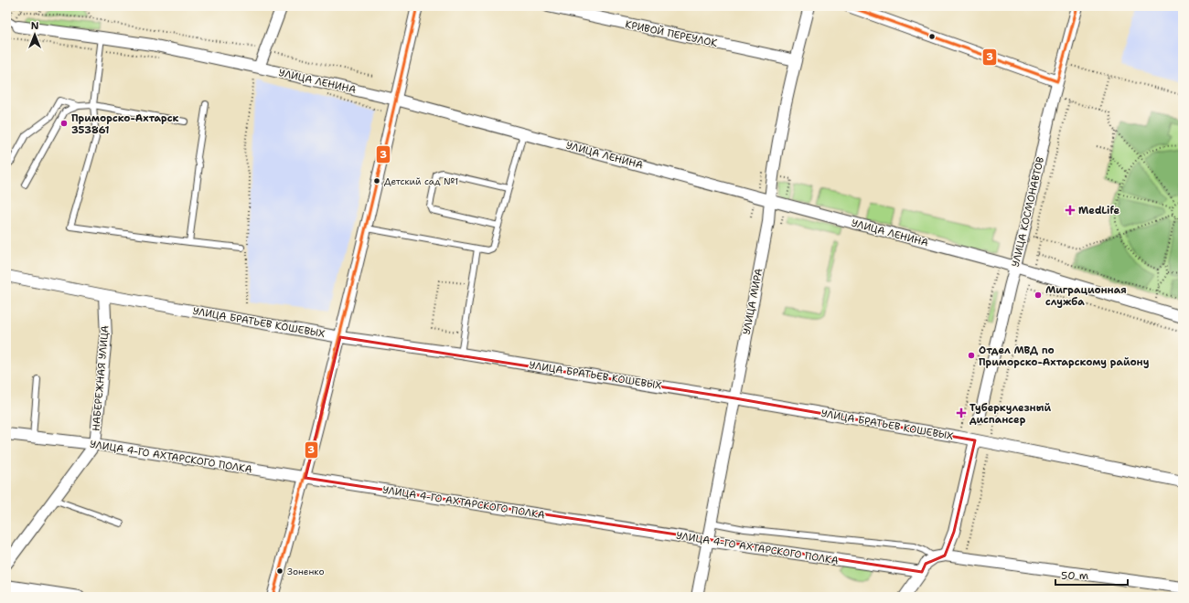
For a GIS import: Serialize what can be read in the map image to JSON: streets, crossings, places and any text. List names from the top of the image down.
{
  "streets": {
    "street": [
      "КРИВОЙ ПЕРЕУЛОК",
      "УЛИЦА ЛЕНИНА",
      "УЛИЦА КОСМОНАВТОВ",
      "УЛИЦА МИРА",
      "УЛИЦА БРАТЬЕВ КОШЕВЫХ",
      "НАБЕРЕЖНАЯ УЛИЦА",
      "УЛИЦА 4-ГО АХТАРСКОГО ПОЛКА"
    ]
  },
  "crossings": [
    ["КРИВОЙ ПЕРЕУЛОК", "УЛИЦА МИРА"],
    ["УЛИЦА ЛЕНИНА", "УЛИЦА КОСМОНАВТОВ"],
    ["УЛИЦА ЛЕНИНА", "УЛИЦА МИРА"],
    ["УЛИЦА МИРА", "УЛИЦА БРАТЬЕВ КОШЕВЫХ"],
    ["УЛИЦА МИРА", "УЛИЦА 4-ГО АХТАРСКОГО ПОЛКА"],
    ["УЛИЦА БРАТЬЕВ КОШЕВЫХ", "НАБЕРЕЖНАЯ УЛИЦА"],
    ["НАБЕРЕЖНАЯ УЛИЦА", "УЛИЦА 4-ГО АХТАРСКОГО ПОЛКА"]
  ],
  "places": {
    "other": [
      "Приморско-Ахтарск 353861",
      "Детский сад №1",
      "Миграционная служба",
      "Отдел МВД по Приморско-Ахтарскому району",
      "Зоненко"
    ],
    "health": ["MedLife", "Туберкулезный диспансер"]
  },
  "lines": ["transit line 3"],
  "scale_bar": "50 m",
  "north": "top"
}
